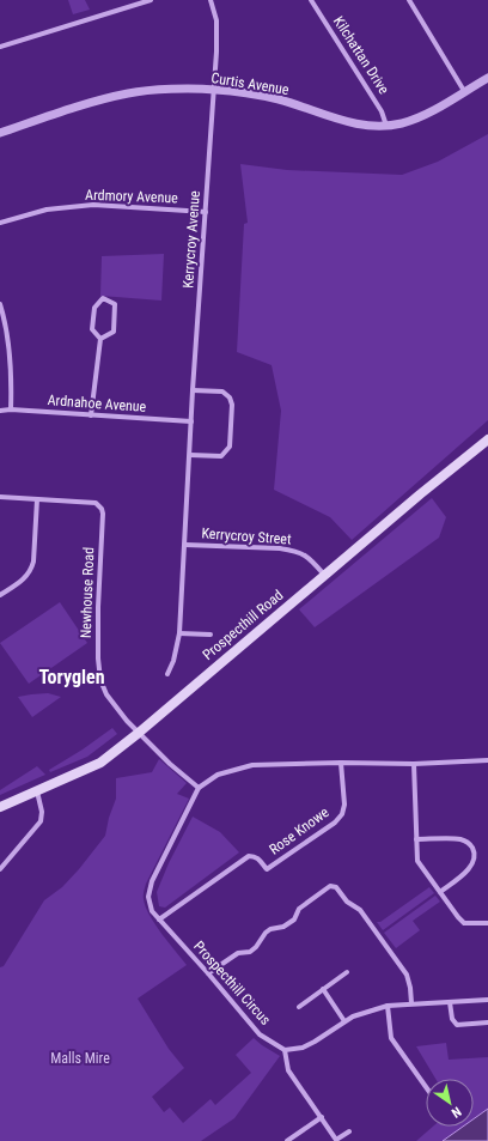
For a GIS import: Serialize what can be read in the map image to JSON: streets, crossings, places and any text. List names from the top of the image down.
{
  "streets": {
    "main road": ["Prospecthill Road"],
    "street": [
      "Kilchattan Drive",
      "Curtis Avenue",
      "Ardmory Avenue",
      "Kerrycroy Avenue",
      "Ardnahoe Avenue",
      "Kerrycroy Street",
      "Newhouse Road",
      "Rose Knowe",
      "Prospecthill Circus"
    ]
  },
  "crossings": [
    ["Kilchattan Drive", "Curtis Avenue"],
    ["Curtis Avenue", "Kerrycroy Avenue"],
    ["Ardmory Avenue", "Kerrycroy Avenue"],
    ["Kerrycroy Avenue", "Ardnahoe Avenue"],
    ["Kerrycroy Avenue", "Kerrycroy Street"],
    ["Kerrycroy Street", "Prospecthill Road"],
    ["Newhouse Road", "Prospecthill Road"],
    ["Rose Knowe", "Prospecthill Circus"]
  ],
  "districts": ["Toryglen"],
  "parks": ["Malls Mire"],
  "north": "bottom right"
}
